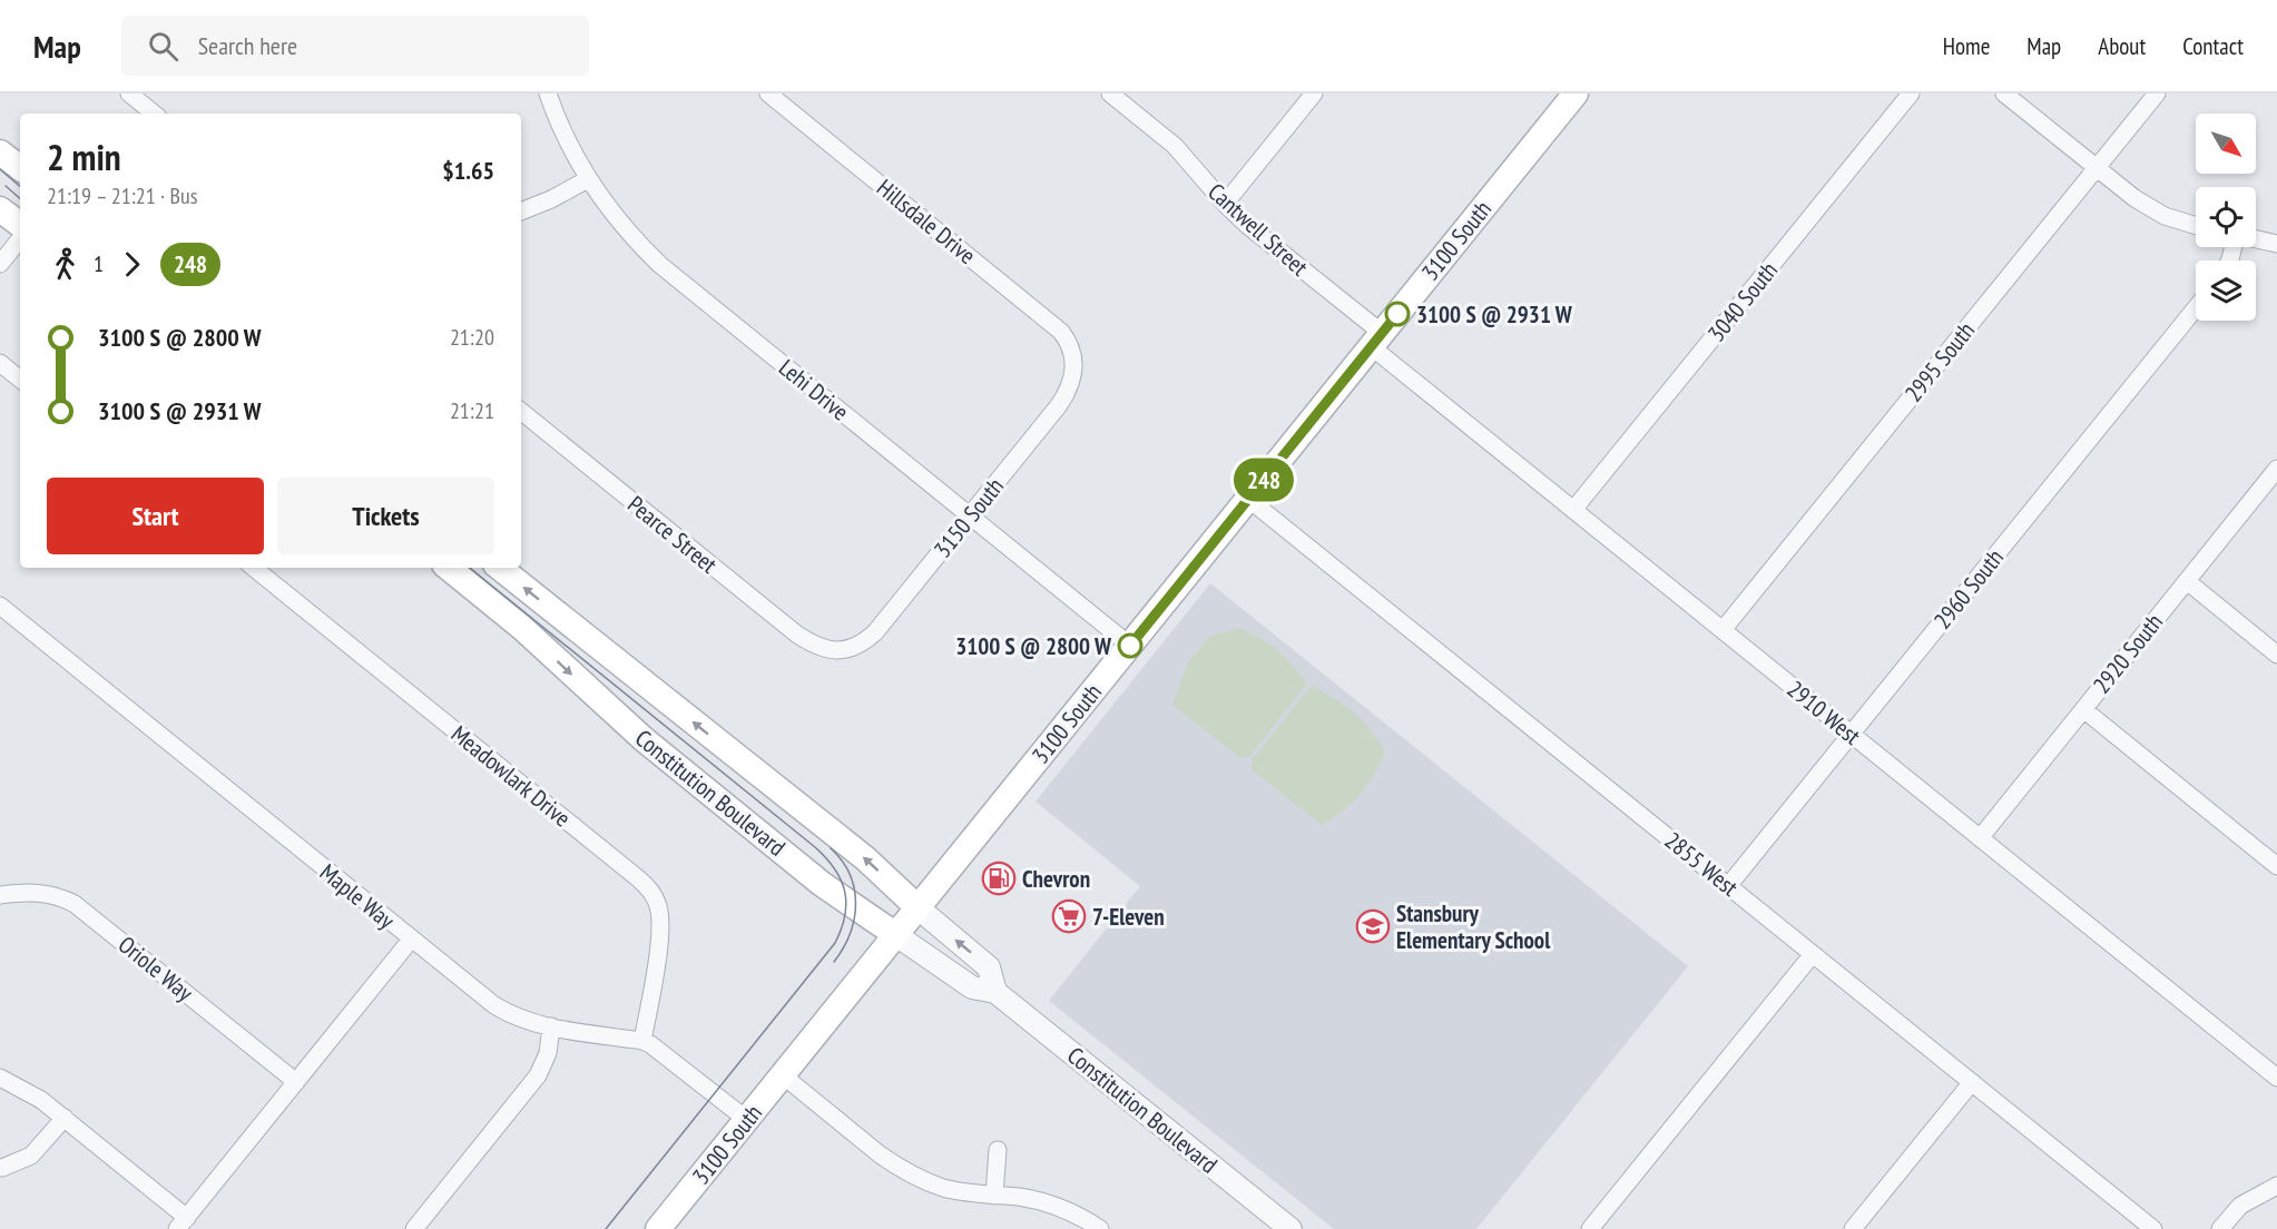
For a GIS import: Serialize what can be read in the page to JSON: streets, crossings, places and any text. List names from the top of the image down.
{
  "streets": {
    "main road": ["3100 South", "Constitution Boulevard"],
    "street": [
      "Hillsdale Drive",
      "Cantwell Street",
      "3040 South",
      "2995 South",
      "Lehi Drive",
      "3150 South",
      "Pearce Street",
      "2960 South",
      "2920 South",
      "2910 West",
      "Meadowlark Drive",
      "2855 West",
      "Maple Way",
      "Oriole Way"
    ]
  },
  "crossings": [
    ["Hillsdale Drive", "3150 South"],
    ["Cantwell Street", "3100 South"],
    ["Cantwell Street", "2910 West"],
    ["3100 South", "Lehi Drive"],
    ["3100 South", "2910 West"],
    ["3100 South", "Constitution Boulevard"],
    ["3100 South", "2855 West"],
    ["3100 South", "Maple Way"],
    ["3040 South", "2910 West"],
    ["2995 South", "2910 West"],
    ["Lehi Drive", "3150 South"],
    ["3150 South", "Pearce Street"],
    ["2960 South", "2910 West"],
    ["2960 South", "2855 West"],
    ["2920 South", "2910 West"],
    ["Meadowlark Drive", "Maple Way"]
  ],
  "places": {
    "other": ["3100 S @ 2931 W", "3100 S @ 2800 W"],
    "fuel station": ["Chevron"],
    "supermarket": ["7-Eleven"],
    "school or university": ["Stansbury Elementary School"]
  },
  "lines": ["bus line 248"],
  "north": "bottom right",
  "page": {
    "header": "Map",
    "search": "Search here",
    "nav": [
      "Home",
      "Map",
      "About",
      "Contact"
    ],
    "on_map": "248",
    "heading": ["2 min", "21:19 – 21:21 · Bus", "$1.65"],
    "legs": ["1", "248"],
    "list": [
      {
        "name": "3100 S @ 2800 W",
        "value": "21:20"
      },
      {
        "name": "3100 S @ 2931 W",
        "value": "21:21"
      }
    ],
    "buttons": ["Start", "Tickets"]
  }
}
